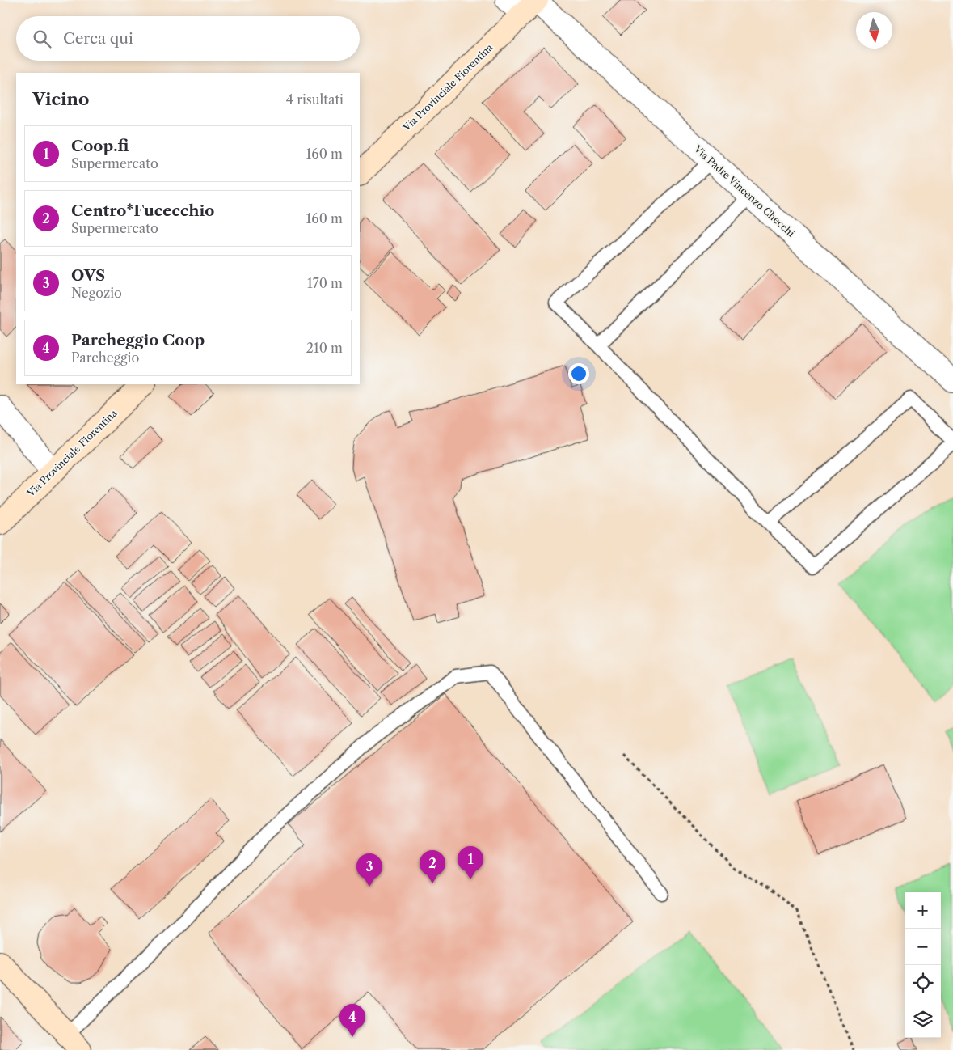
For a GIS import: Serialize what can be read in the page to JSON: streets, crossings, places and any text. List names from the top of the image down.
{
  "streets": {
    "main road": ["Via Provinciale Fiorentina"],
    "street": ["Via Padre Vincenzo Checchi"]
  },
  "crossings": [
    ["Via Provinciale Fiorentina", "Via Padre Vincenzo Checchi"]
  ],
  "north": "bottom",
  "page": {
    "search": "Cerca qui",
    "heading": ["Vicino", "4 risultati"],
    "list": [
      {
        "mark": "1",
        "name": "Coop.fi",
        "note": "Supermercato",
        "value": "160 m"
      },
      {
        "mark": "2",
        "name": "Centro*Fucecchio",
        "note": "Supermercato",
        "value": "160 m"
      },
      {
        "mark": "3",
        "name": "OVS",
        "note": "Negozio",
        "value": "170 m"
      },
      {
        "mark": "4",
        "name": "Parcheggio Coop",
        "note": "Parcheggio",
        "value": "210 m"
      }
    ],
    "pins": [
      "1",
      "2",
      "3",
      "4"
    ],
    "map_buttons": ["+", "−"]
  }
}
